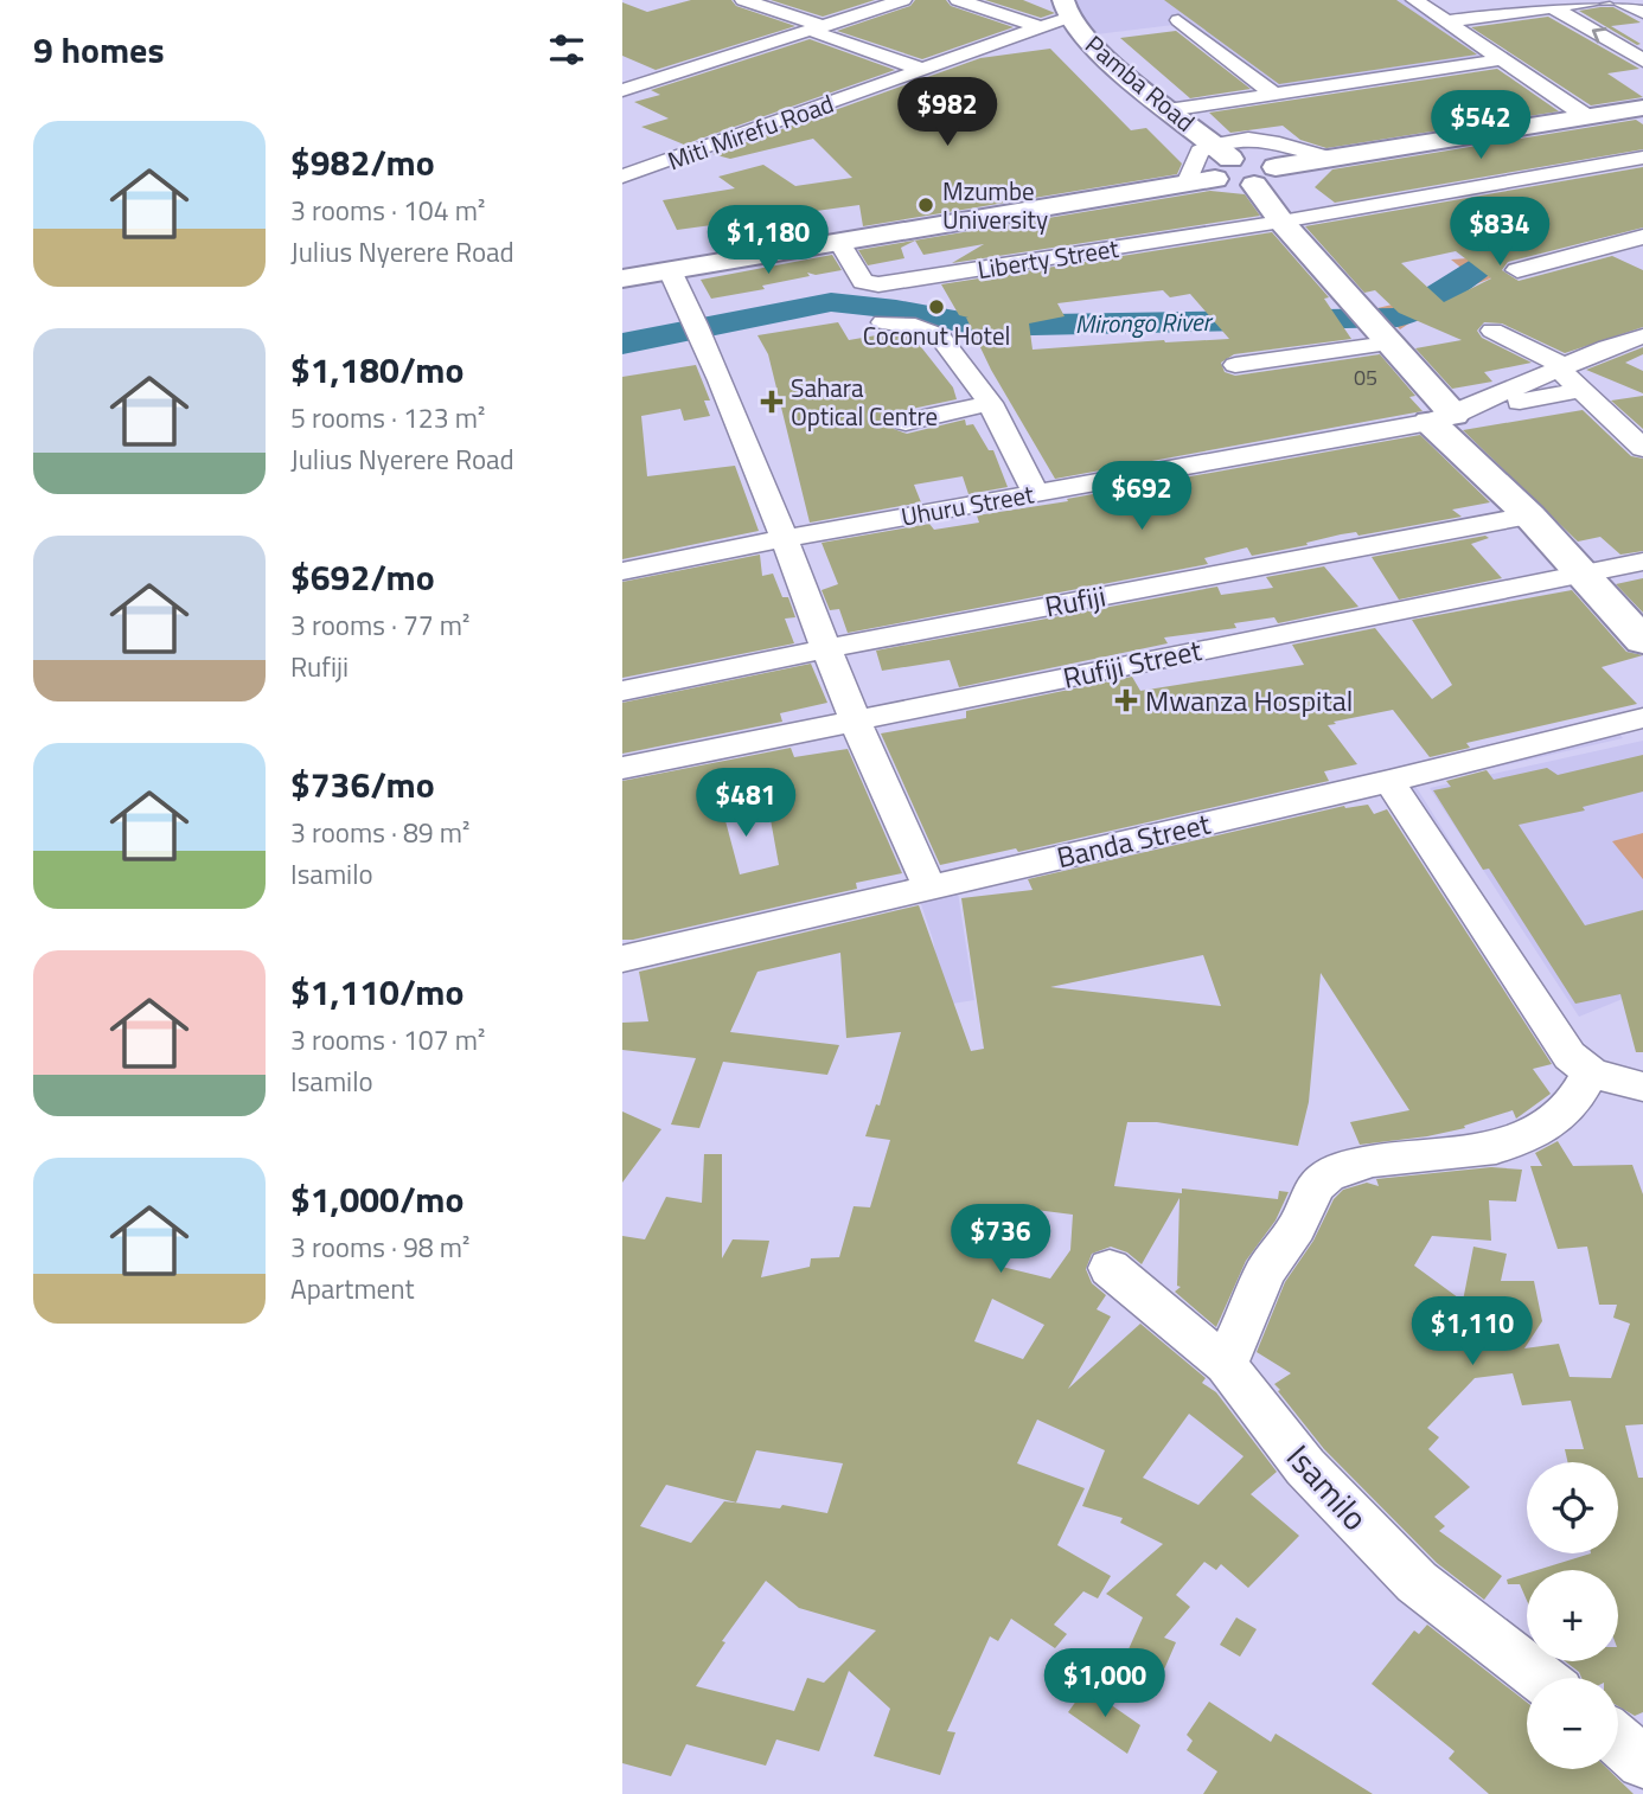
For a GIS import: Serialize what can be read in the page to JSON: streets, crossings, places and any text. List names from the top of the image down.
{
  "streets": {
    "main road": ["Pamba Road"],
    "street": [
      "Miti Mirefu Road",
      "Liberty Street",
      "Uhuru Street",
      "Rufiji",
      "Rufiji Street",
      "Banda Street",
      "Isamilo"
    ]
  },
  "crossings": [
    ["Pamba Road", "Miti Mirefu Road"]
  ],
  "water": ["Mirongo River"],
  "places": {
    "other": ["Mzumbe University", "Coconut Hotel"],
    "health": ["Sahara Optical Centre", "Mwanza Hospital"]
  },
  "house_numbers": ["05"],
  "page": {
    "heading": "9 homes",
    "price": [
      "$982",
      "$542",
      "$834",
      "$1,180",
      "$692",
      "$481",
      "$736",
      "$1,110",
      "$1,000"
    ],
    "list": [
      {
        "name": "$982/mo",
        "note": "3 rooms · 104 m² · Julius Nyerere Road"
      },
      {
        "name": "$1,180/mo",
        "note": "5 rooms · 123 m² · Julius Nyerere Road"
      },
      {
        "name": "$692/mo",
        "note": "3 rooms · 77 m² · Rufiji"
      },
      {
        "name": "$736/mo",
        "note": "3 rooms · 89 m² · Isamilo"
      },
      {
        "name": "$1,110/mo",
        "note": "3 rooms · 107 m² · Isamilo"
      },
      {
        "name": "$1,000/mo",
        "note": "3 rooms · 98 m² · Apartment"
      }
    ],
    "map_buttons": ["+", "−"]
  }
}
